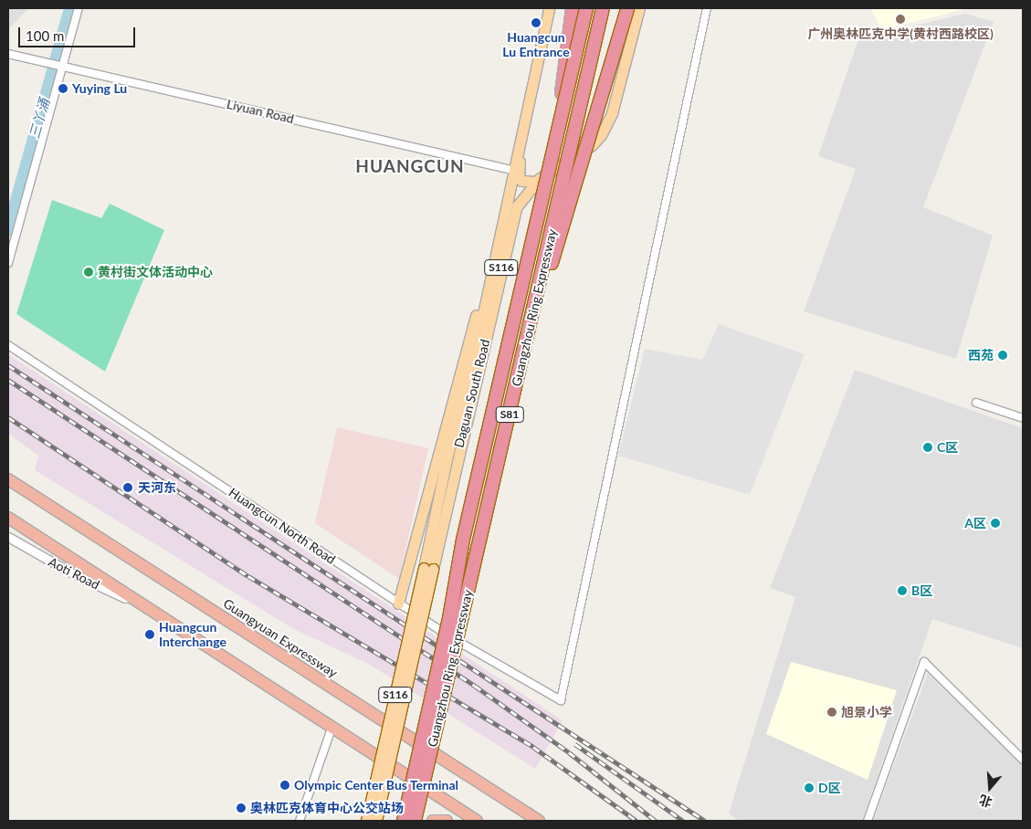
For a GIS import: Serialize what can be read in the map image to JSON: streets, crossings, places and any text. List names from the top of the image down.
{
  "streets": {
    "highway": ["Guangzhou Ring Expressway", "S81", "Guangyuan Expressway"],
    "main road": ["S116", "Daguan South Road"],
    "street": ["Liyuan Road", "Huangcun North Road", "Aoti Road"]
  },
  "crossings": [
    ["Liyuan Road", "Daguan South Road"]
  ],
  "districts": ["HUANGCUN"],
  "water": ["三丫涌"],
  "places": [
    "广州奥林匹克中学(黄村西路校区)",
    "Huangcun Lu Entrance",
    "Yuying Lu",
    "黄村街文体活动中心",
    "西苑",
    "C区",
    "天河东",
    "A区",
    "B区",
    "Huangcun Interchange",
    "旭景小学",
    "Olympic Center Bus Terminal",
    "D区",
    "奥林匹克体育中心公交站场"
  ],
  "scale_bar": "100 m",
  "north": "bottom"
}
